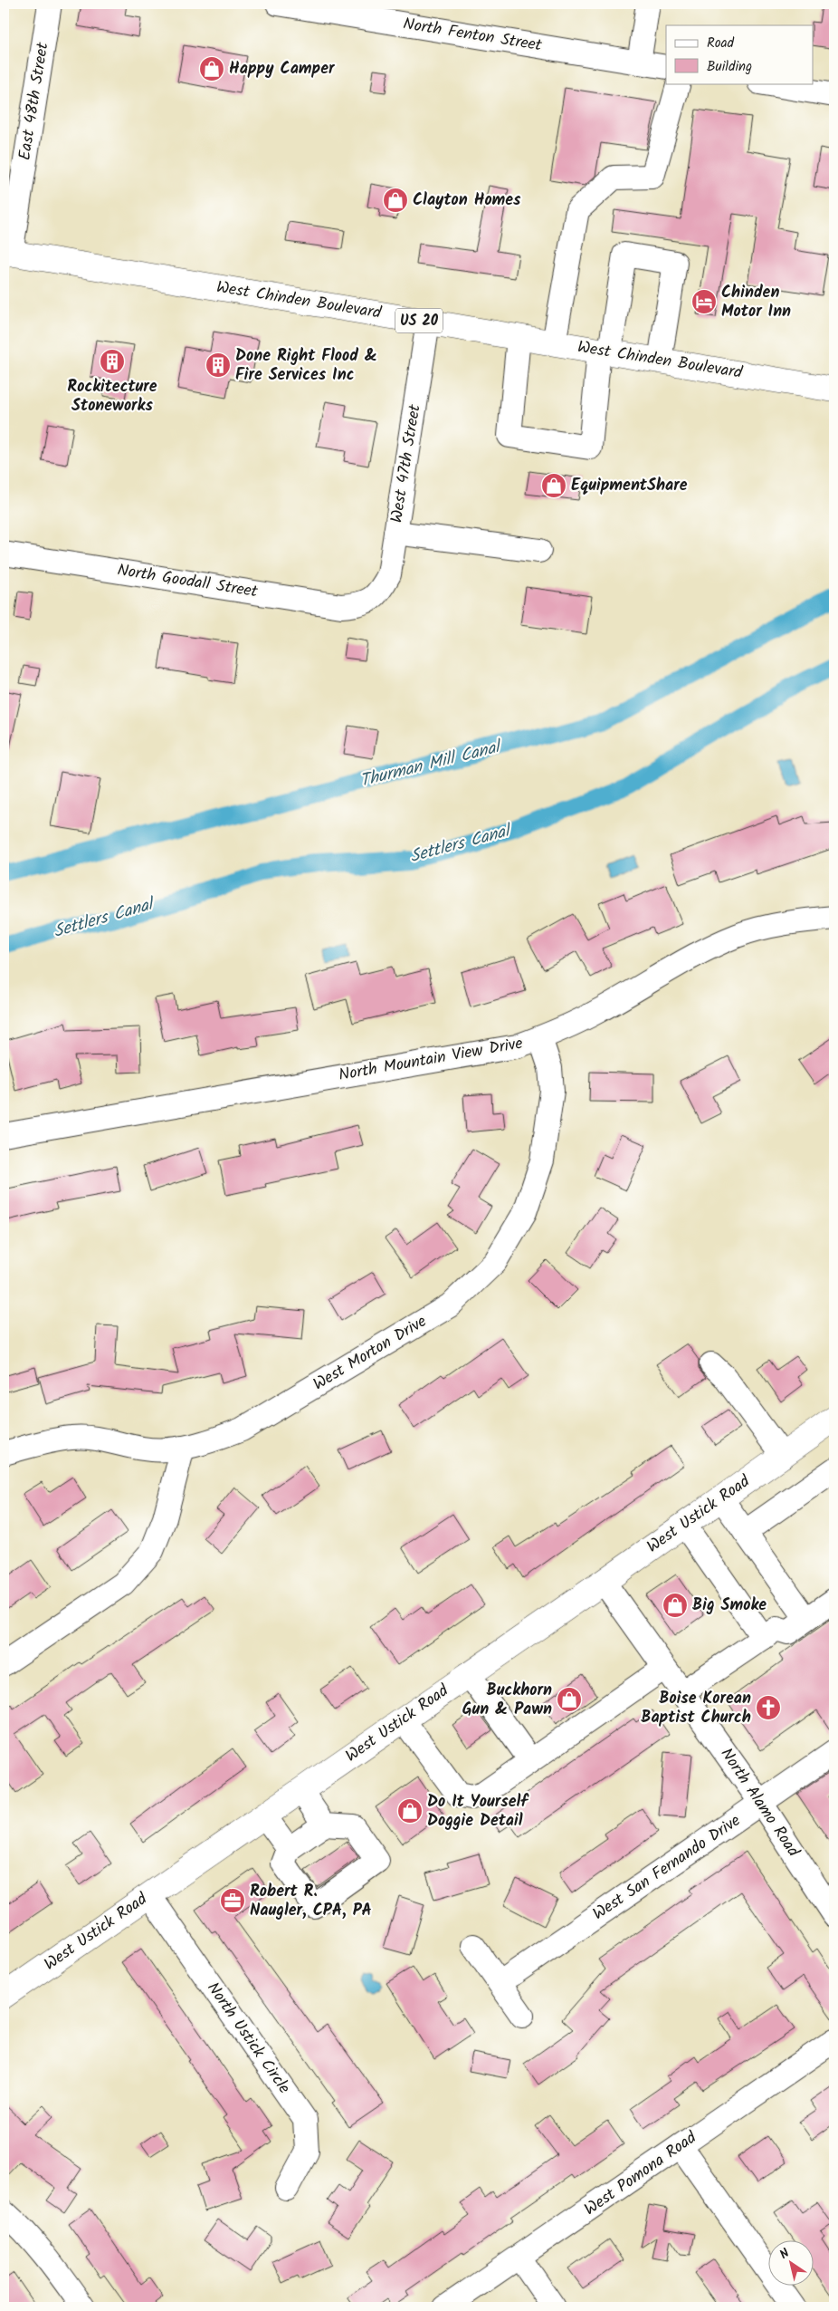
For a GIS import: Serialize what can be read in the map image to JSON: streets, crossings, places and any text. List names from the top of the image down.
{
  "streets": {
    "main road": ["West Chinden Boulevard", "US 20", "West Ustick Road"],
    "street": [
      "North Fenton Street",
      "East 48th Street",
      "West 47th Street",
      "North Goodall Street",
      "North Mountain View Drive",
      "West Morton Drive",
      "North Alamo Road",
      "West San Fernando Drive",
      "North Ustick Circle",
      "West Pomona Road"
    ]
  },
  "crossings": [
    ["East 48th Street", "West Chinden Boulevard"],
    ["West Chinden Boulevard", "West 47th Street"],
    ["West 47th Street", "North Goodall Street"],
    ["North Mountain View Drive", "West Morton Drive"],
    ["West Ustick Road", "North Alamo Road"],
    ["West Ustick Road", "North Ustick Circle"],
    ["North Alamo Road", "West San Fernando Drive"]
  ],
  "water": ["Thurman Mill Canal", "Settlers Canal"],
  "places": {
    "shop": [
      "Happy Camper",
      "Clayton Homes",
      "EquipmentShare",
      "Big Smoke",
      "Buckhorn Gun & Pawn",
      "Do It Yourself Doggie Detail"
    ],
    "hotel": ["Chinden Motor Inn"],
    "building": ["Rockitecture Stoneworks", "Done Right Flood & Fire Services Inc"],
    "church": ["Boise Korean Baptist Church"],
    "office": ["Robert R. Naugler, CPA, PA"]
  },
  "legend": ["Road", "Building"],
  "north": "top left"
}
